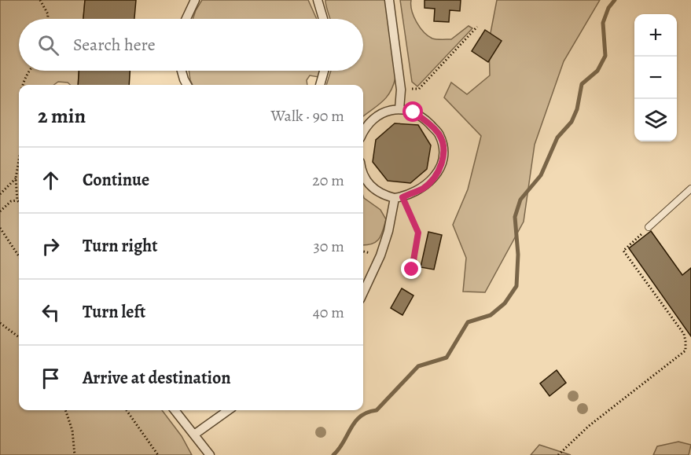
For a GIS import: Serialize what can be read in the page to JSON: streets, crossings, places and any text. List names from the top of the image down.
{
  "page": {
    "map_buttons": ["+", "−"],
    "search": "Search here",
    "heading": ["2 min", "Walk · 90 m"],
    "list": [
      ["Continue", "20 m"],
      ["Turn right", "30 m"],
      ["Turn left", "40 m"],
      "Arrive at destination"
    ]
  }
}
